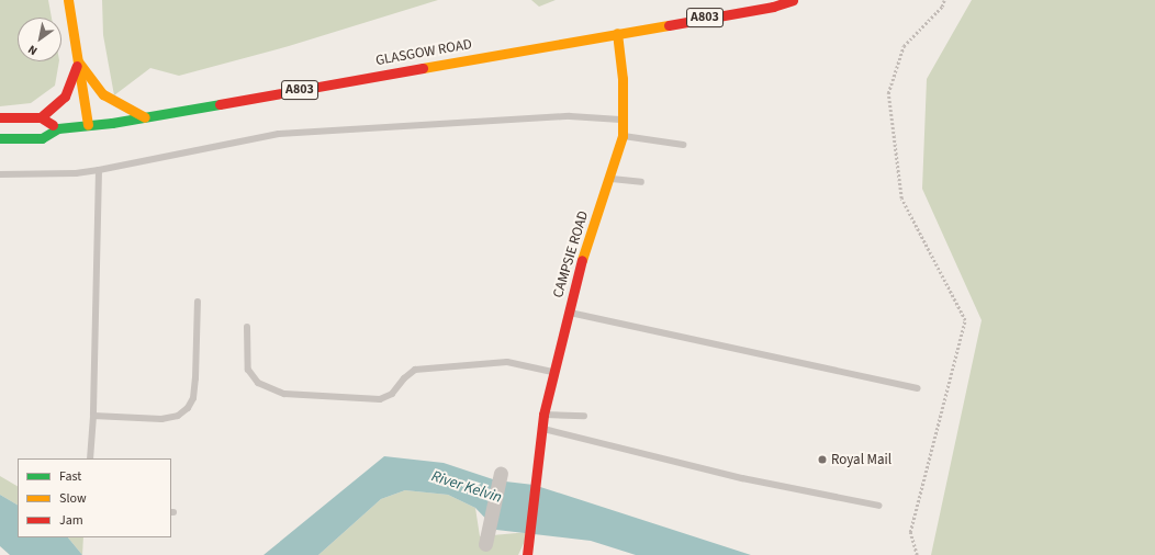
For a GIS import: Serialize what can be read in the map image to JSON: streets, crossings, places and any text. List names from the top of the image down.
{
  "streets": {
    "main road": ["A803", "GLASGOW ROAD", "CAMPSIE ROAD"]
  },
  "crossings": [
    ["GLASGOW ROAD", "CAMPSIE ROAD"]
  ],
  "water": ["River Kelvin"],
  "places": ["Royal Mail"],
  "legend": ["Fast", "Slow", "Jam"],
  "north": "bottom left"
}
